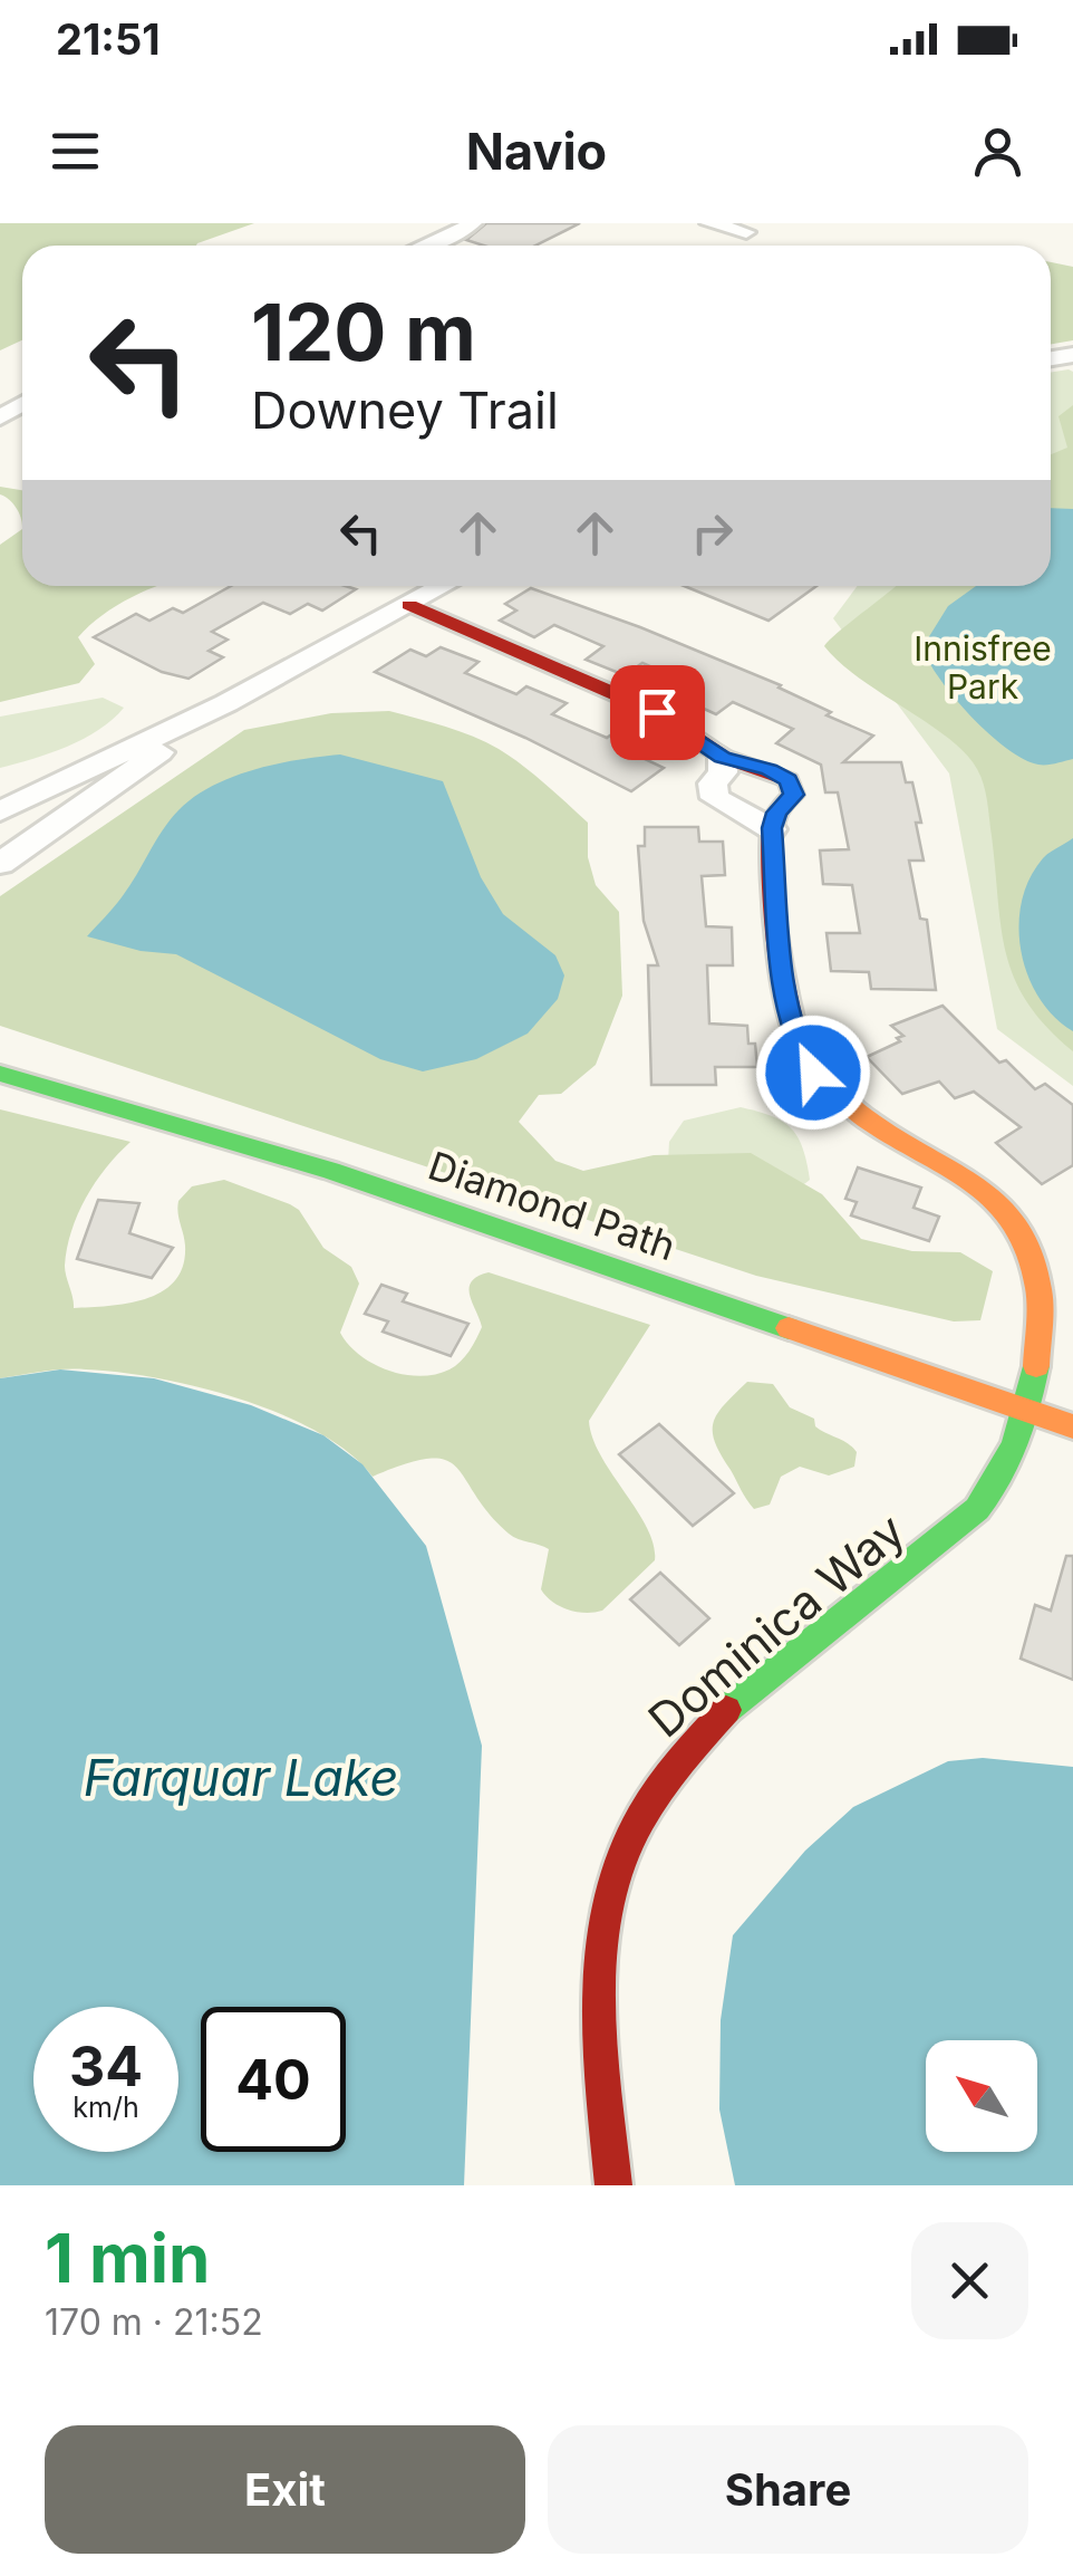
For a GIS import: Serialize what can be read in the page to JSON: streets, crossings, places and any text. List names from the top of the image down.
{
  "streets": {
    "street": ["Diamond Path", "Dominica Way"]
  },
  "crossings": [
    ["Diamond Path", "Dominica Way"]
  ],
  "water": ["Farquar Lake"],
  "parks": ["Innisfree Park"],
  "north": "top left",
  "page": {
    "status": "21:51",
    "header": "Navio",
    "turn": ["120 m", "Downey Trail"],
    "speed": "34 km/h",
    "limit": "40",
    "heading": ["1 min", "170 m · 21:52"],
    "buttons": ["Exit", "Share"]
  }
}
